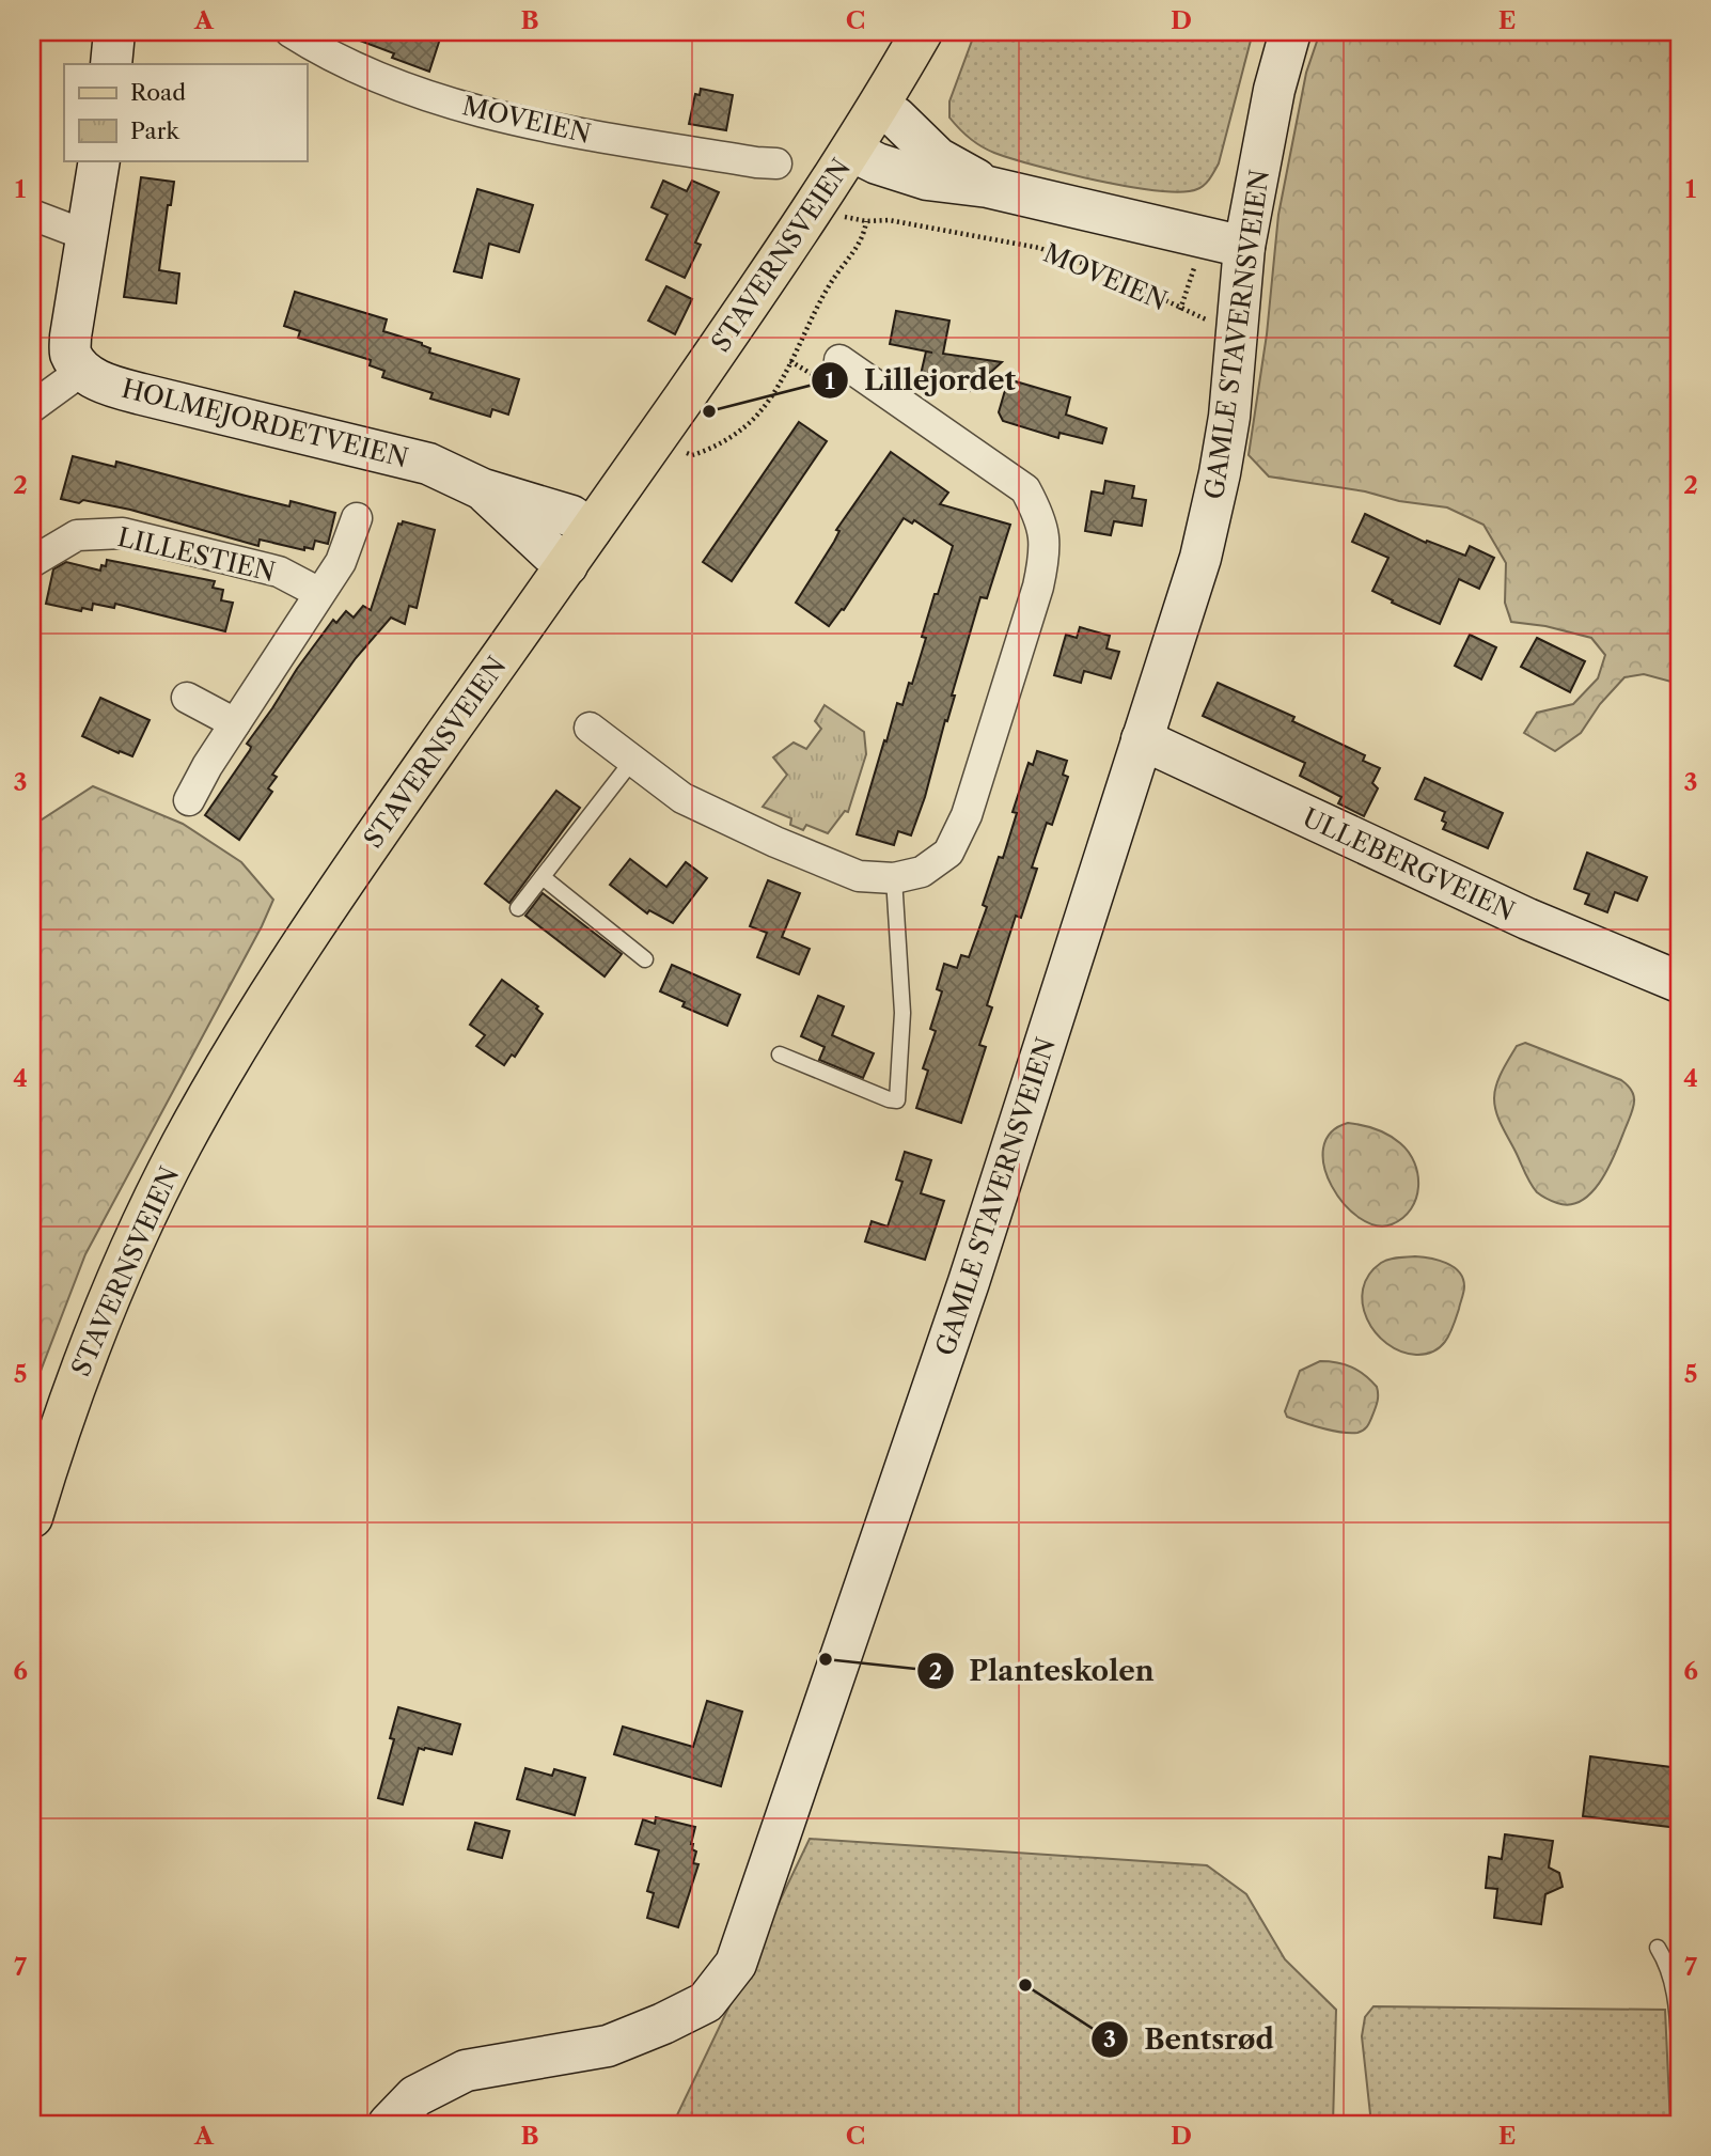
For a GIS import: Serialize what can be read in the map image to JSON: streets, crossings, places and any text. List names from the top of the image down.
{
  "streets": {
    "main road": ["STAVERNSVEIEN"],
    "street": [
      "MOVEIEN",
      "GAMLE STAVERNSVEIEN",
      "HOLMEJORDETVEIEN",
      "LILLESTIEN",
      "ULLEBERGVEIEN"
    ]
  },
  "crossings": [
    ["MOVEIEN", "GAMLE STAVERNSVEIEN"],
    ["STAVERNSVEIEN", "HOLMEJORDETVEIEN"],
    ["GAMLE STAVERNSVEIEN", "ULLEBERGVEIEN"]
  ],
  "places": ["Lillejordet", "Planteskolen", "Bentsrød"],
  "legend": ["Road", "Park"],
  "grid": {
    "columns": [
      "A",
      "B",
      "C",
      "D",
      "E"
    ],
    "rows": [
      "1",
      "2",
      "3",
      "4",
      "5",
      "6",
      "7"
    ]
  }
}
